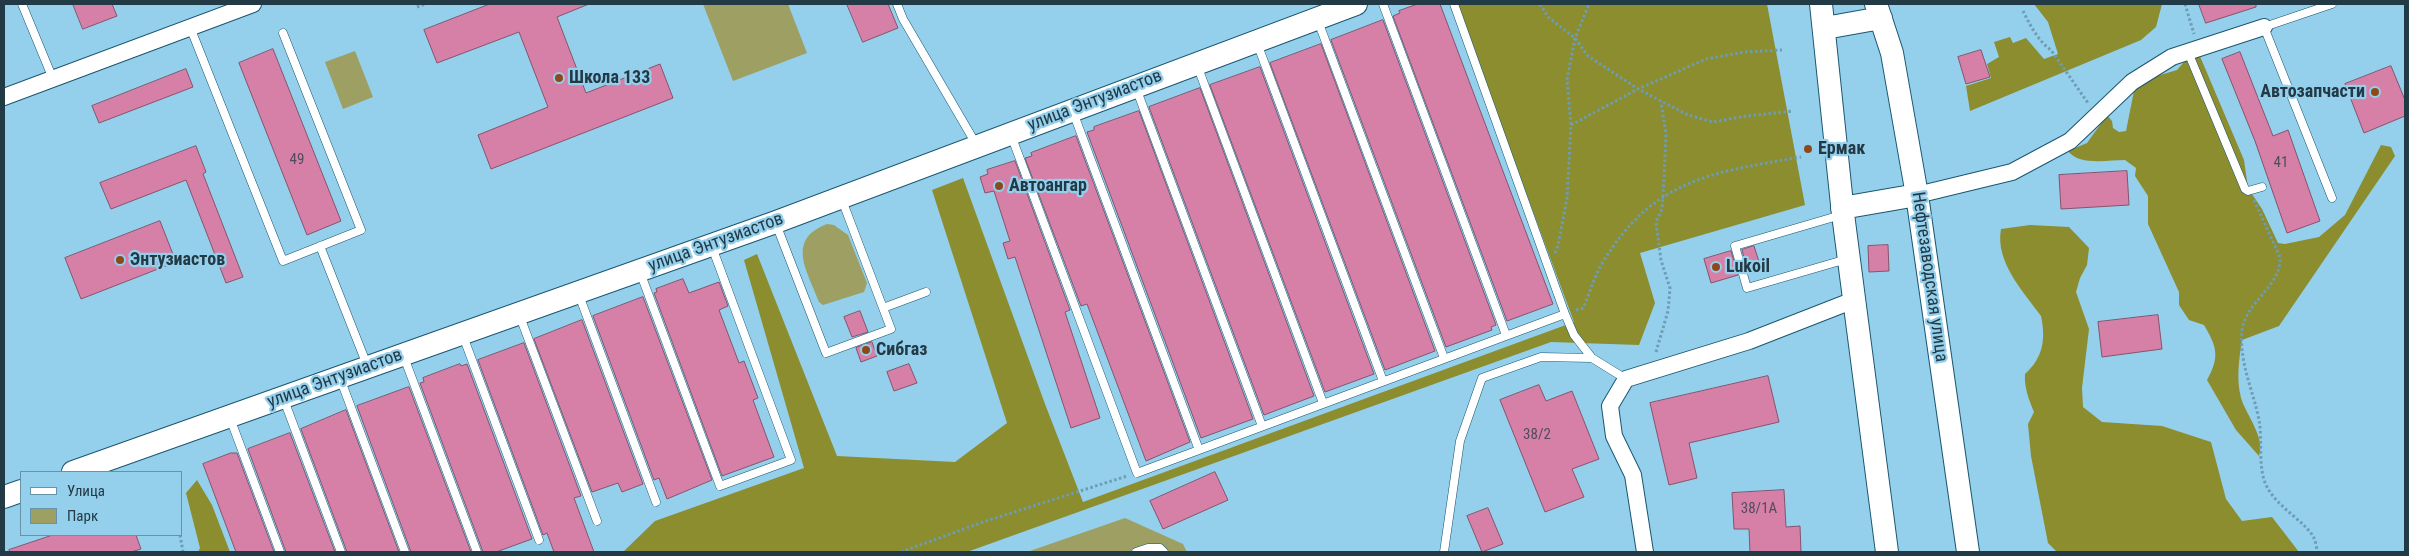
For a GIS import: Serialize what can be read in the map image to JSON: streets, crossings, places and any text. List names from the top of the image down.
{
  "streets": {
    "main road": ["улица Энтузиастов", "Нефтезаводская улица"]
  },
  "places": [
    "Школа 133",
    "Автозапчасти",
    "Ермак",
    "Автоангар",
    "Энтузиастов",
    "Lukoil",
    "Сибгаз"
  ],
  "house_numbers": [
    "49",
    "41",
    "38/2",
    "38/1А"
  ],
  "legend": ["Улица", "Парк"]
}
